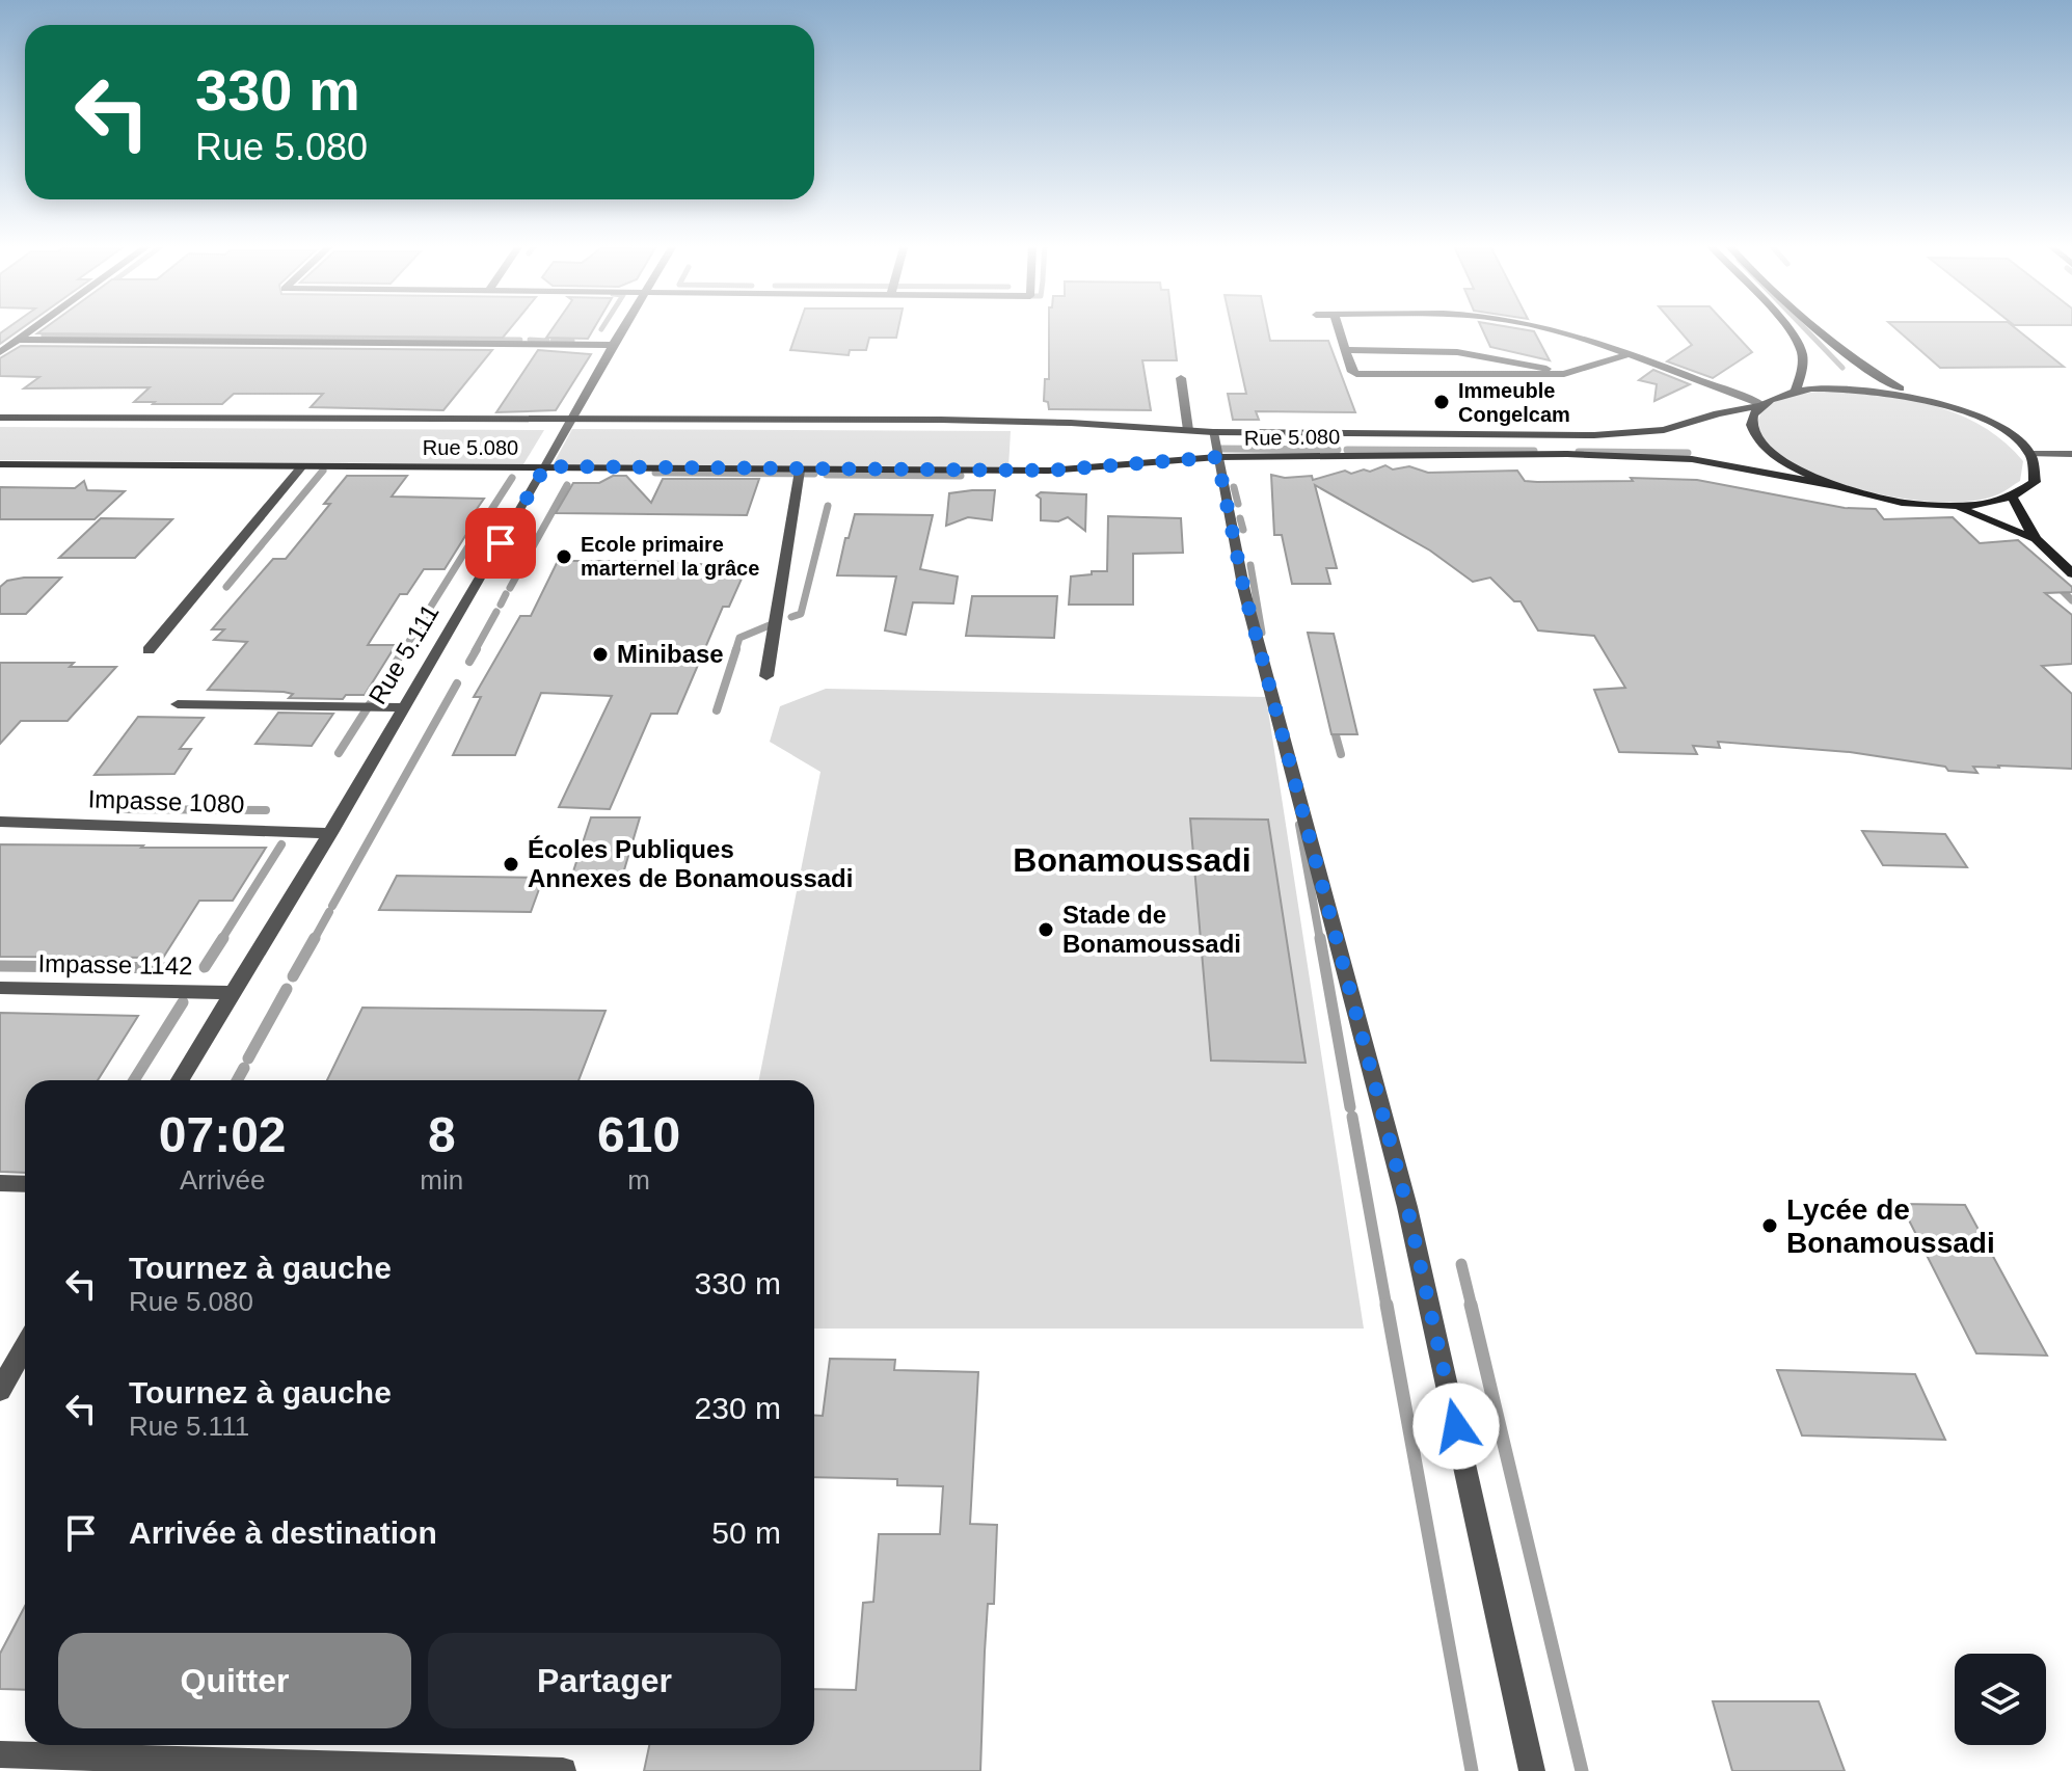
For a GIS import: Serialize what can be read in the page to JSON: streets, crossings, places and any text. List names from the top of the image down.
{
  "streets": {
    "main road": ["Rue 5.080"],
    "street": ["Rue 5.111", "Impasse 1080", "Impasse 1142"]
  },
  "crossings": [
    ["Rue 5.080", "Rue 5.111"],
    ["Rue 5.111", "Impasse 1080"],
    ["Rue 5.111", "Impasse 1142"]
  ],
  "districts": ["Bonamoussadi"],
  "places": [
    "Immeuble Congelcam",
    "Ecole primaire marternel la grâce",
    "Minibase",
    "Écoles Publiques Annexes de Bonamoussadi",
    "Stade de Bonamoussadi",
    "Lycée de Bonamoussadi"
  ],
  "page": {
    "turn": ["330 m", "Rue 5.080"],
    "eta": [
      "07:02",
      "Arrivée",
      "8",
      "min",
      "610",
      "m"
    ],
    "list": [
      {
        "name": "Tournez à gauche",
        "note": "Rue 5.080",
        "value": "330 m"
      },
      {
        "name": "Tournez à gauche",
        "note": "Rue 5.111",
        "value": "230 m"
      },
      {
        "name": "Arrivée à destination",
        "value": "50 m"
      }
    ],
    "buttons": ["Quitter", "Partager"]
  }
}
